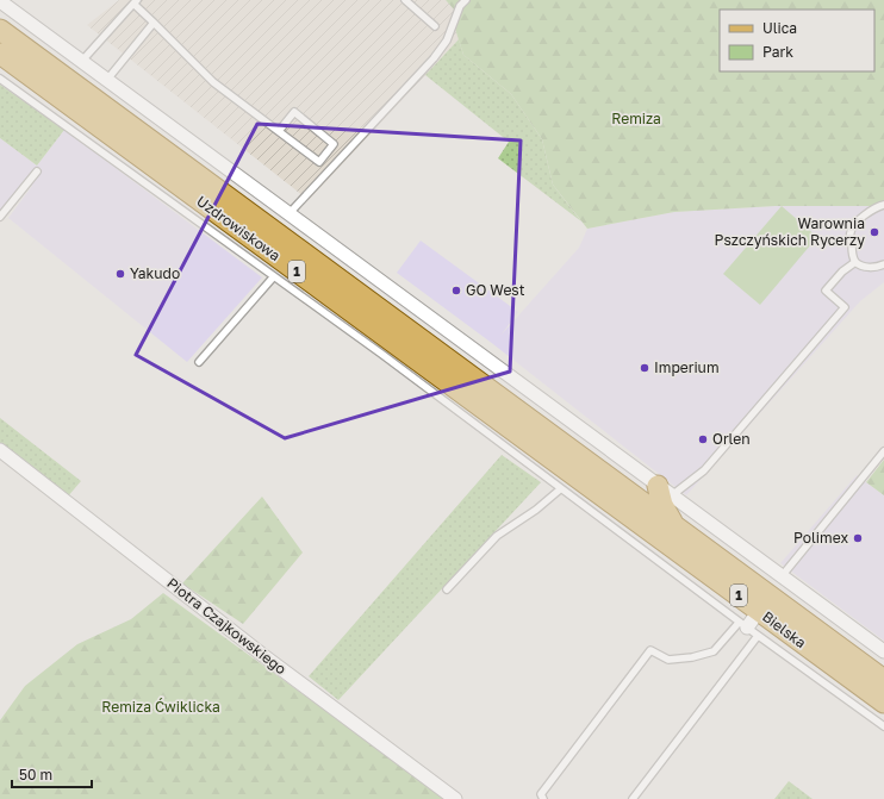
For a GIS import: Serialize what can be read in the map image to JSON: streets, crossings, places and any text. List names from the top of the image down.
{
  "streets": {
    "main road": ["Uzdrowiskowa", "1", "Bielska"],
    "street": ["Piotra Czajkowskiego"]
  },
  "crossings": [
    ["Uzdrowiskowa", "Bielska"]
  ],
  "parks": ["Remiza", "Remiza Ćwiklicka"],
  "places": [
    "Warownia Pszczyńskich Rycerzy",
    "Yakudo",
    "GO West",
    "Imperium",
    "Orlen",
    "Polimex"
  ],
  "legend": ["Ulica", "Park"],
  "scale_bar": "50 m"
}
